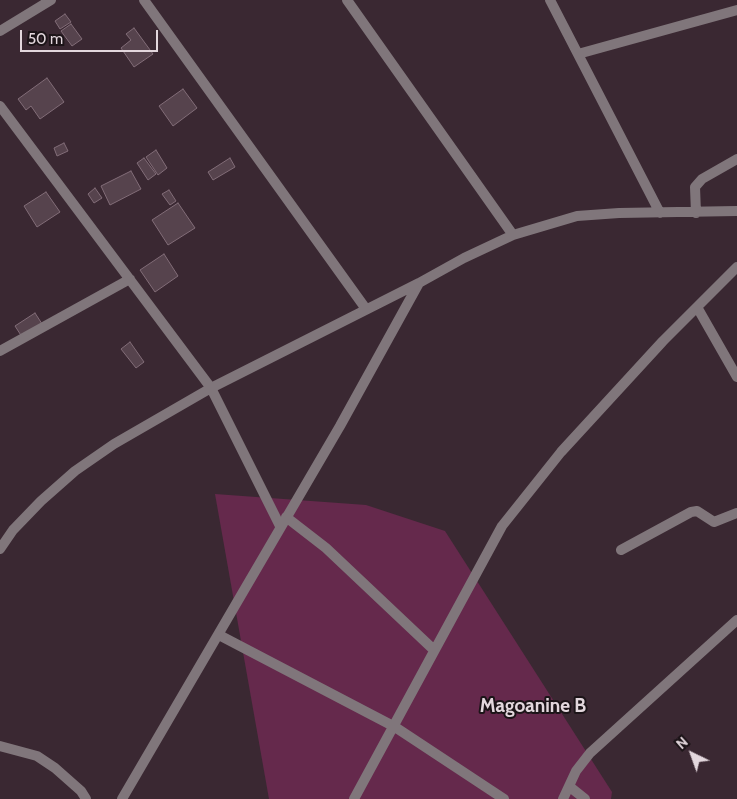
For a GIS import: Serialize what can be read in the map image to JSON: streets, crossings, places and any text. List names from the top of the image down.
{
  "districts": ["Magoanine B"],
  "scale_bar": "50 m",
  "north": "top left"
}
